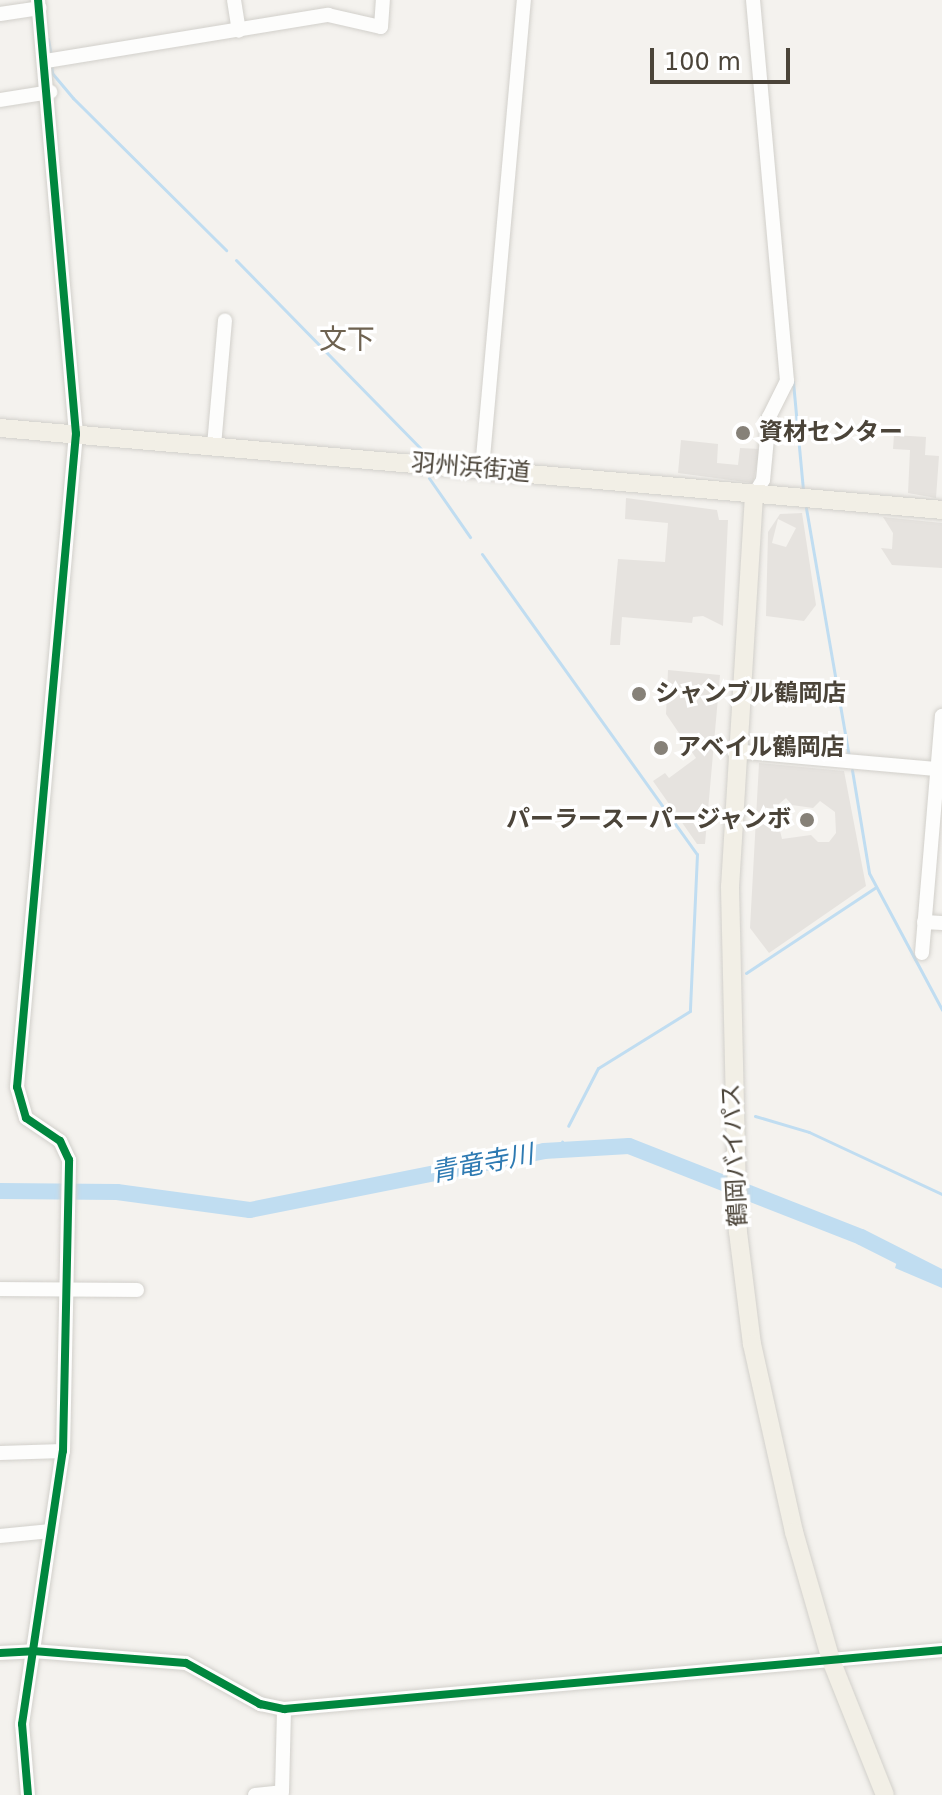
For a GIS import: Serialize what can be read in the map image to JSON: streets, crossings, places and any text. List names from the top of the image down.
{
  "streets": {
    "main road": ["羽州浜街道", "鶴岡バイパス"]
  },
  "crossings": [
    ["羽州浜街道", "鶴岡バイパス"]
  ],
  "districts": ["文下"],
  "water": ["青竜寺川"],
  "places": [
    "資材センター",
    "シャンブル鶴岡店",
    "アベイル鶴岡店",
    "パーラースーパージャンボ"
  ],
  "scale_bar": "100 m"
}
